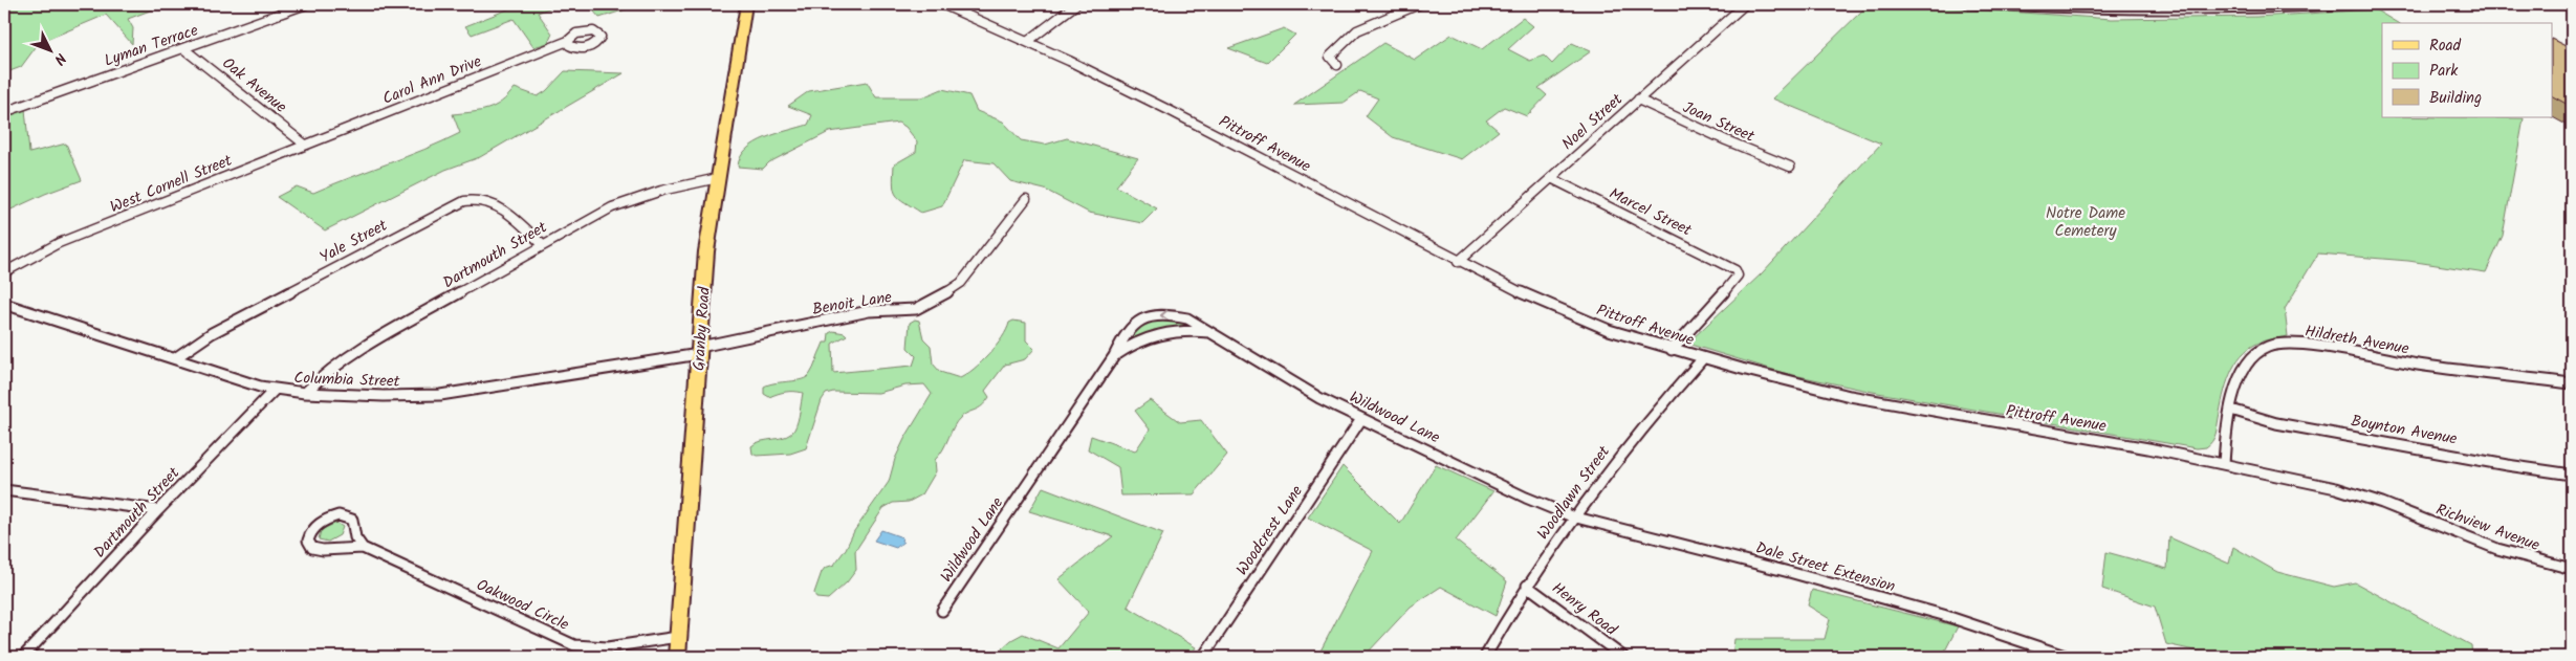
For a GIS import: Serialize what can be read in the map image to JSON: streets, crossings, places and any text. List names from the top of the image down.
{
  "streets": {
    "main road": ["Granby Road"],
    "street": [
      "Lyman Terrace",
      "Carol Ann Drive",
      "Oak Avenue",
      "Noel Street",
      "Joan Street",
      "Pittroff Avenue",
      "West Cornell Street",
      "Marcel Street",
      "Yale Street",
      "Dartmouth Street",
      "Benoit Lane",
      "Hildreth Avenue",
      "Columbia Street",
      "Wildwood Lane",
      "Boynton Avenue",
      "Woodlawn Street",
      "Richview Avenue",
      "Woodcrest Lane",
      "Dale Street Extension",
      "Oakwood Circle",
      "Henry Road"
    ]
  },
  "crossings": [
    ["Lyman Terrace", "Oak Avenue"],
    ["Carol Ann Drive", "Oak Avenue"],
    ["Carol Ann Drive", "West Cornell Street"],
    ["Oak Avenue", "West Cornell Street"],
    ["Noel Street", "Joan Street"],
    ["Noel Street", "Pittroff Avenue"],
    ["Noel Street", "Marcel Street"],
    ["Pittroff Avenue", "Marcel Street"],
    ["Pittroff Avenue", "Hildreth Avenue"],
    ["Pittroff Avenue", "Woodlawn Street"],
    ["Pittroff Avenue", "Richview Avenue"],
    ["Yale Street", "Dartmouth Street"],
    ["Yale Street", "Columbia Street"],
    ["Dartmouth Street", "Granby Road"],
    ["Dartmouth Street", "Columbia Street"],
    ["Benoit Lane", "Granby Road"],
    ["Benoit Lane", "Columbia Street"],
    ["Granby Road", "Columbia Street"],
    ["Granby Road", "Oakwood Circle"],
    ["Hildreth Avenue", "Boynton Avenue"],
    ["Wildwood Lane", "Woodlawn Street"],
    ["Wildwood Lane", "Woodcrest Lane"],
    ["Wildwood Lane", "Dale Street Extension"],
    ["Woodlawn Street", "Dale Street Extension"],
    ["Woodlawn Street", "Henry Road"]
  ],
  "parks": ["Notre Dame Cemetery"],
  "legend": ["Road", "Park", "Building"],
  "north": "bottom right"
}
